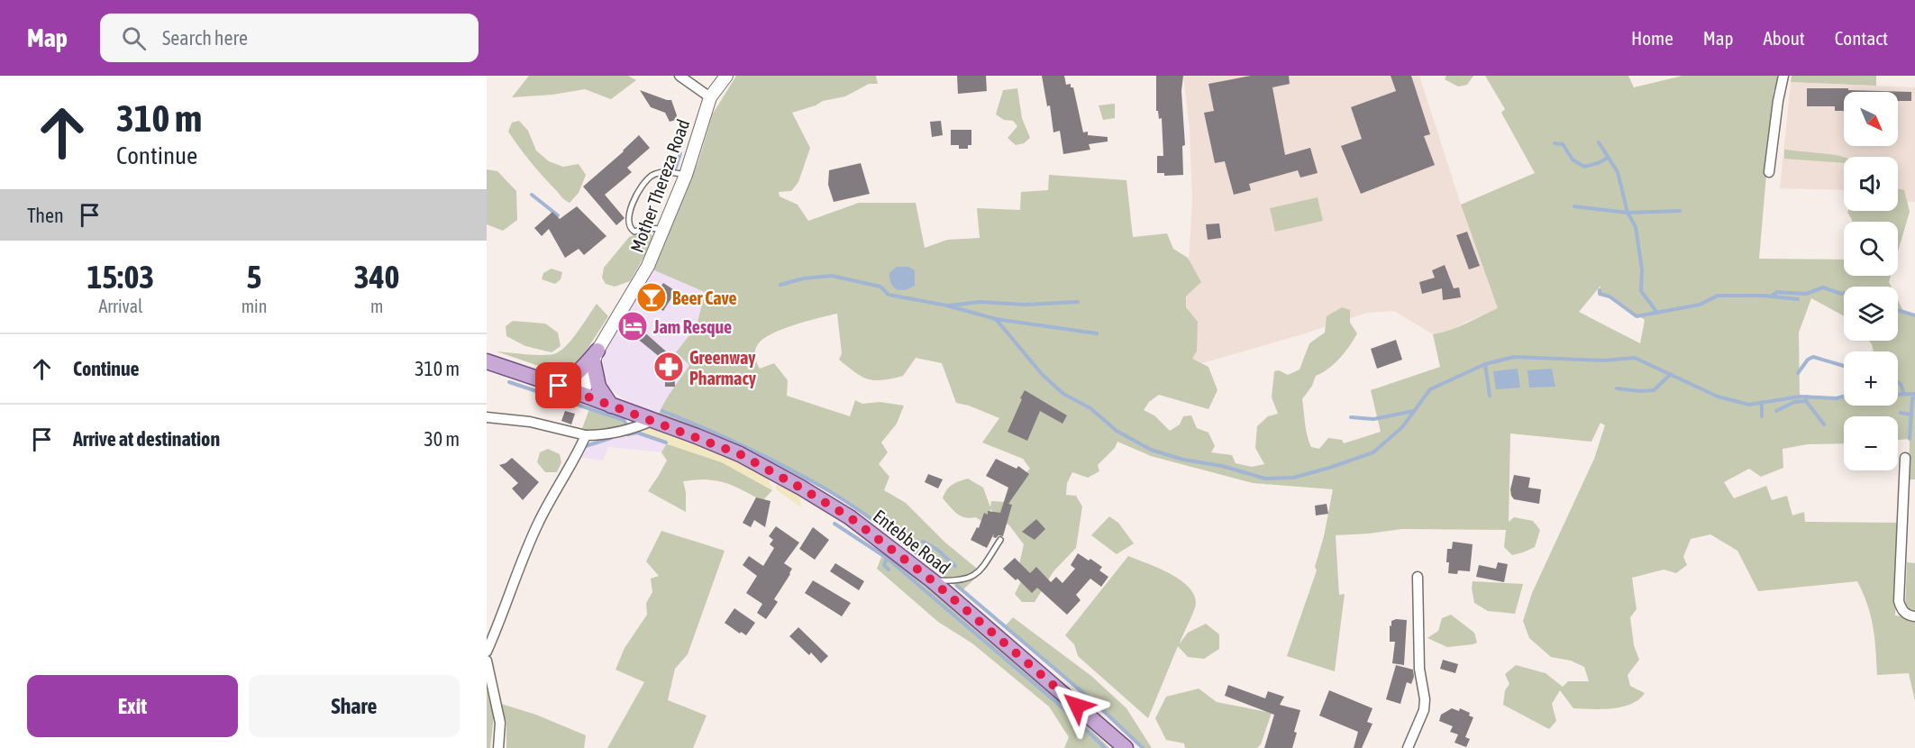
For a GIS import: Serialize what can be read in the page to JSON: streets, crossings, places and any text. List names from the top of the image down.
{
  "streets": {
    "main road": ["Entebbe Road"],
    "street": ["Mother Thereza Road"]
  },
  "crossings": [
    ["Mother Thereza Road", "Entebbe Road"]
  ],
  "places": {
    "bar": ["Beer Cave"],
    "hotel": ["Jam Resque"],
    "pharmacy": ["Greenway Pharmacy"]
  },
  "north": "bottom right",
  "page": {
    "header": "Map",
    "search": "Search here",
    "nav": [
      "Home",
      "Map",
      "About",
      "Contact"
    ],
    "turn": ["310 m", "Continue"],
    "map_buttons": ["+", "−"],
    "then": "Then",
    "eta": [
      "15:03",
      "Arrival",
      "5",
      "min",
      "340",
      "m"
    ],
    "list": [
      {
        "name": "Continue",
        "value": "310 m"
      },
      {
        "name": "Arrive at destination",
        "value": "30 m"
      }
    ],
    "buttons": ["Exit", "Share"]
  }
}
